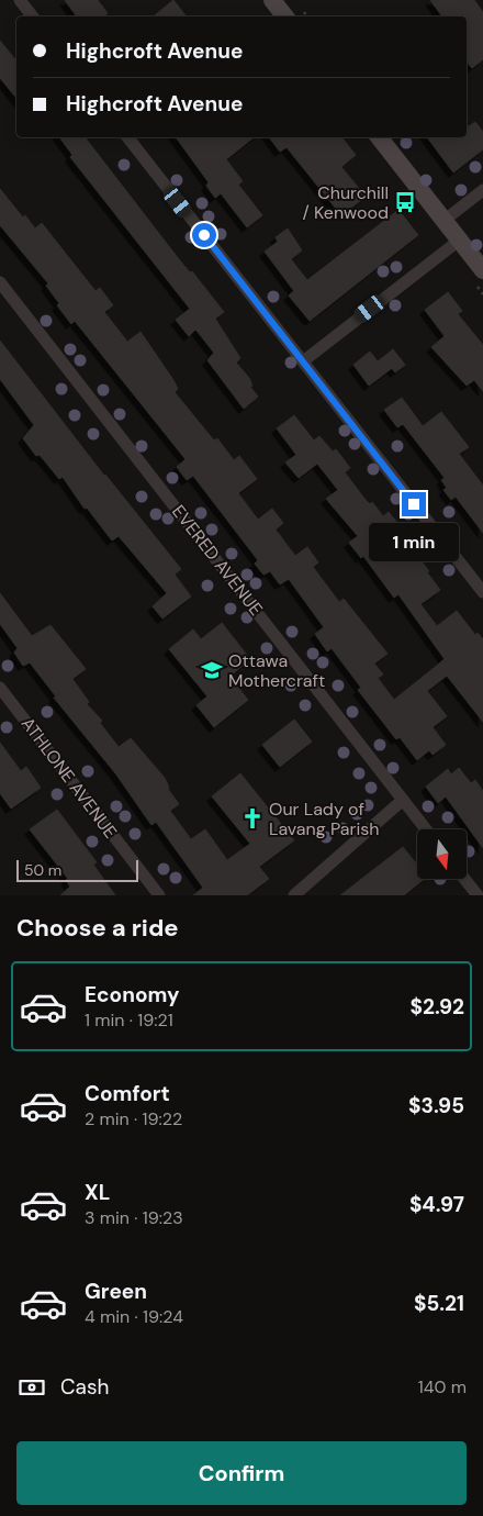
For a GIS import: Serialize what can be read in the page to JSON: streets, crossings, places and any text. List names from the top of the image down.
{
  "streets": {
    "street": ["EVERED AVENUE", "ATHLONE AVENUE"]
  },
  "places": {
    "bus stop": ["Churchill / Kenwood"],
    "school or university": ["Ottawa Mothercraft"],
    "church": ["Our Lady of Lavang Parish"]
  },
  "scale_bar": "50 m",
  "north": "bottom",
  "page": {
    "banner": ["Highcroft Avenue", "Highcroft Avenue"],
    "bubble": "1 min",
    "scale": "50 m",
    "heading": "Choose a ride",
    "list": [
      {
        "name": "Economy",
        "note": "1 min · 19:21",
        "value": "$2.92"
      },
      {
        "name": "Comfort",
        "note": "2 min · 19:22",
        "value": "$3.95"
      },
      {
        "name": "XL",
        "note": "3 min · 19:23",
        "value": "$4.97"
      },
      {
        "name": "Green",
        "note": "4 min · 19:24",
        "value": "$5.21"
      }
    ],
    "pay": ["Cash", "140 m"],
    "buttons": "Confirm"
  }
}
